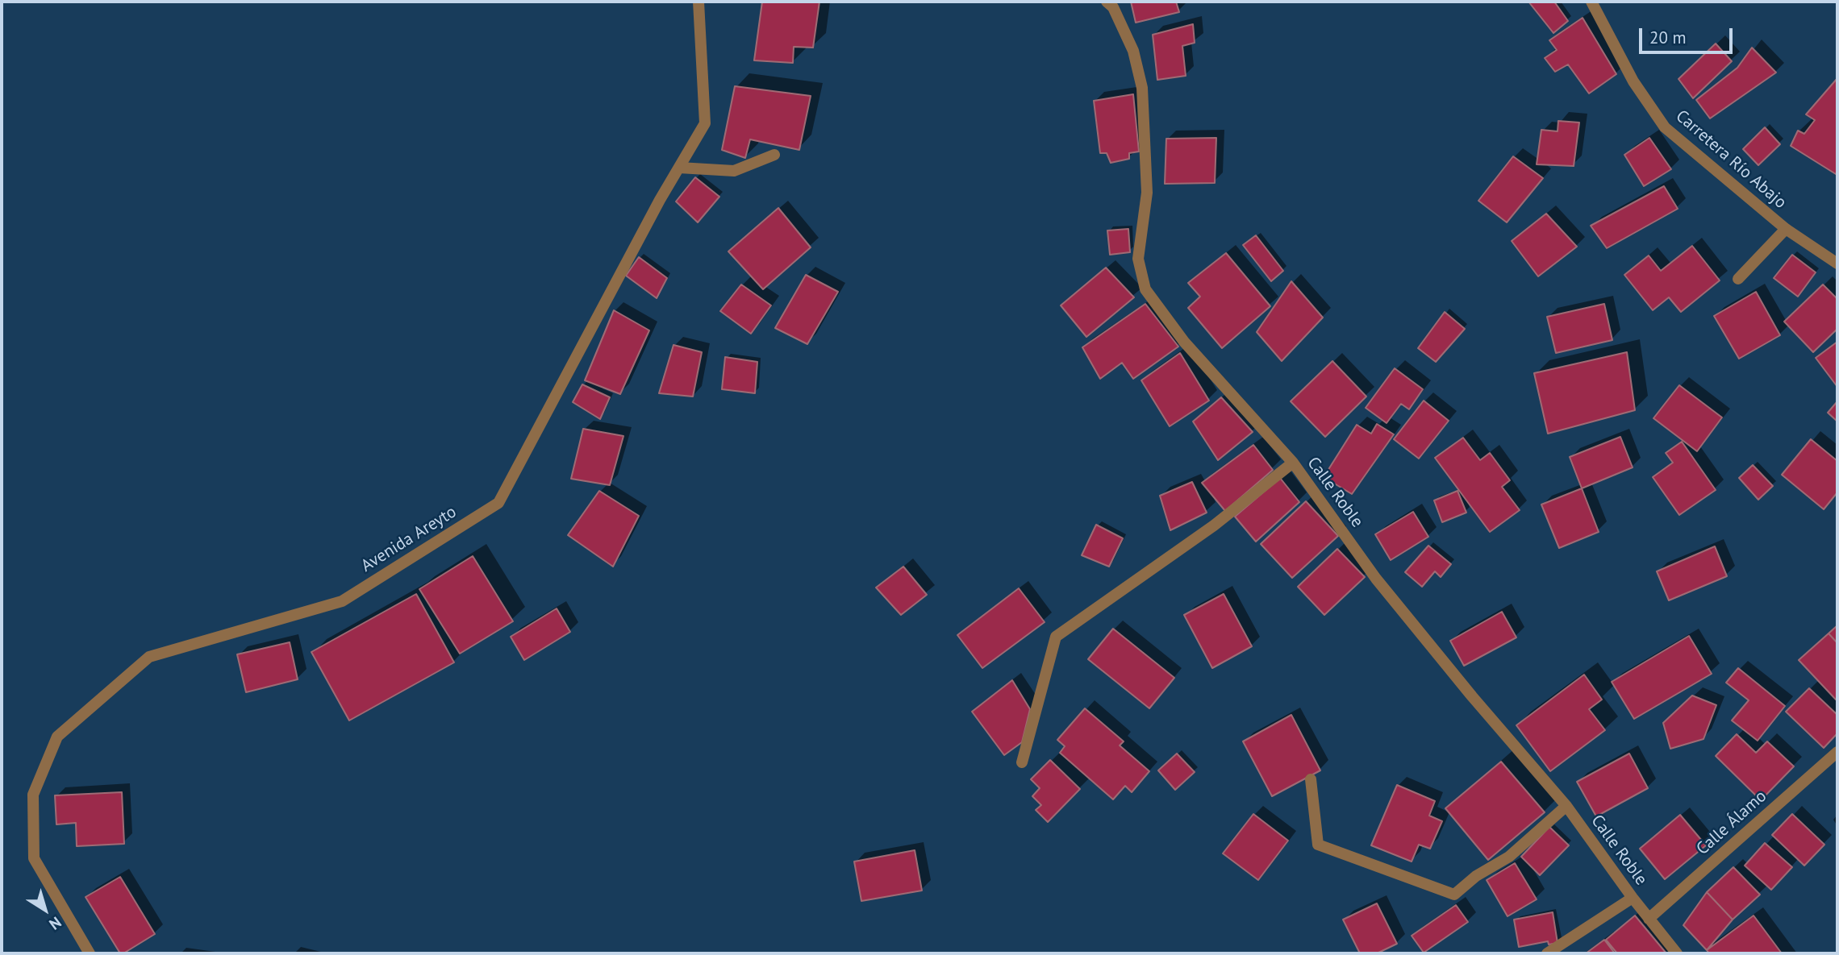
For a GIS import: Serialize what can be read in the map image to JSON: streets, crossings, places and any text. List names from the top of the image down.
{
  "streets": {
    "street": [
      "Carretera Río Abajo",
      "Calle Roble",
      "Avenida Areyto",
      "Calle Álamo"
    ]
  },
  "crossings": [
    ["Calle Roble", "Calle Álamo"]
  ],
  "scale_bar": "20 m",
  "north": "bottom right"
}
